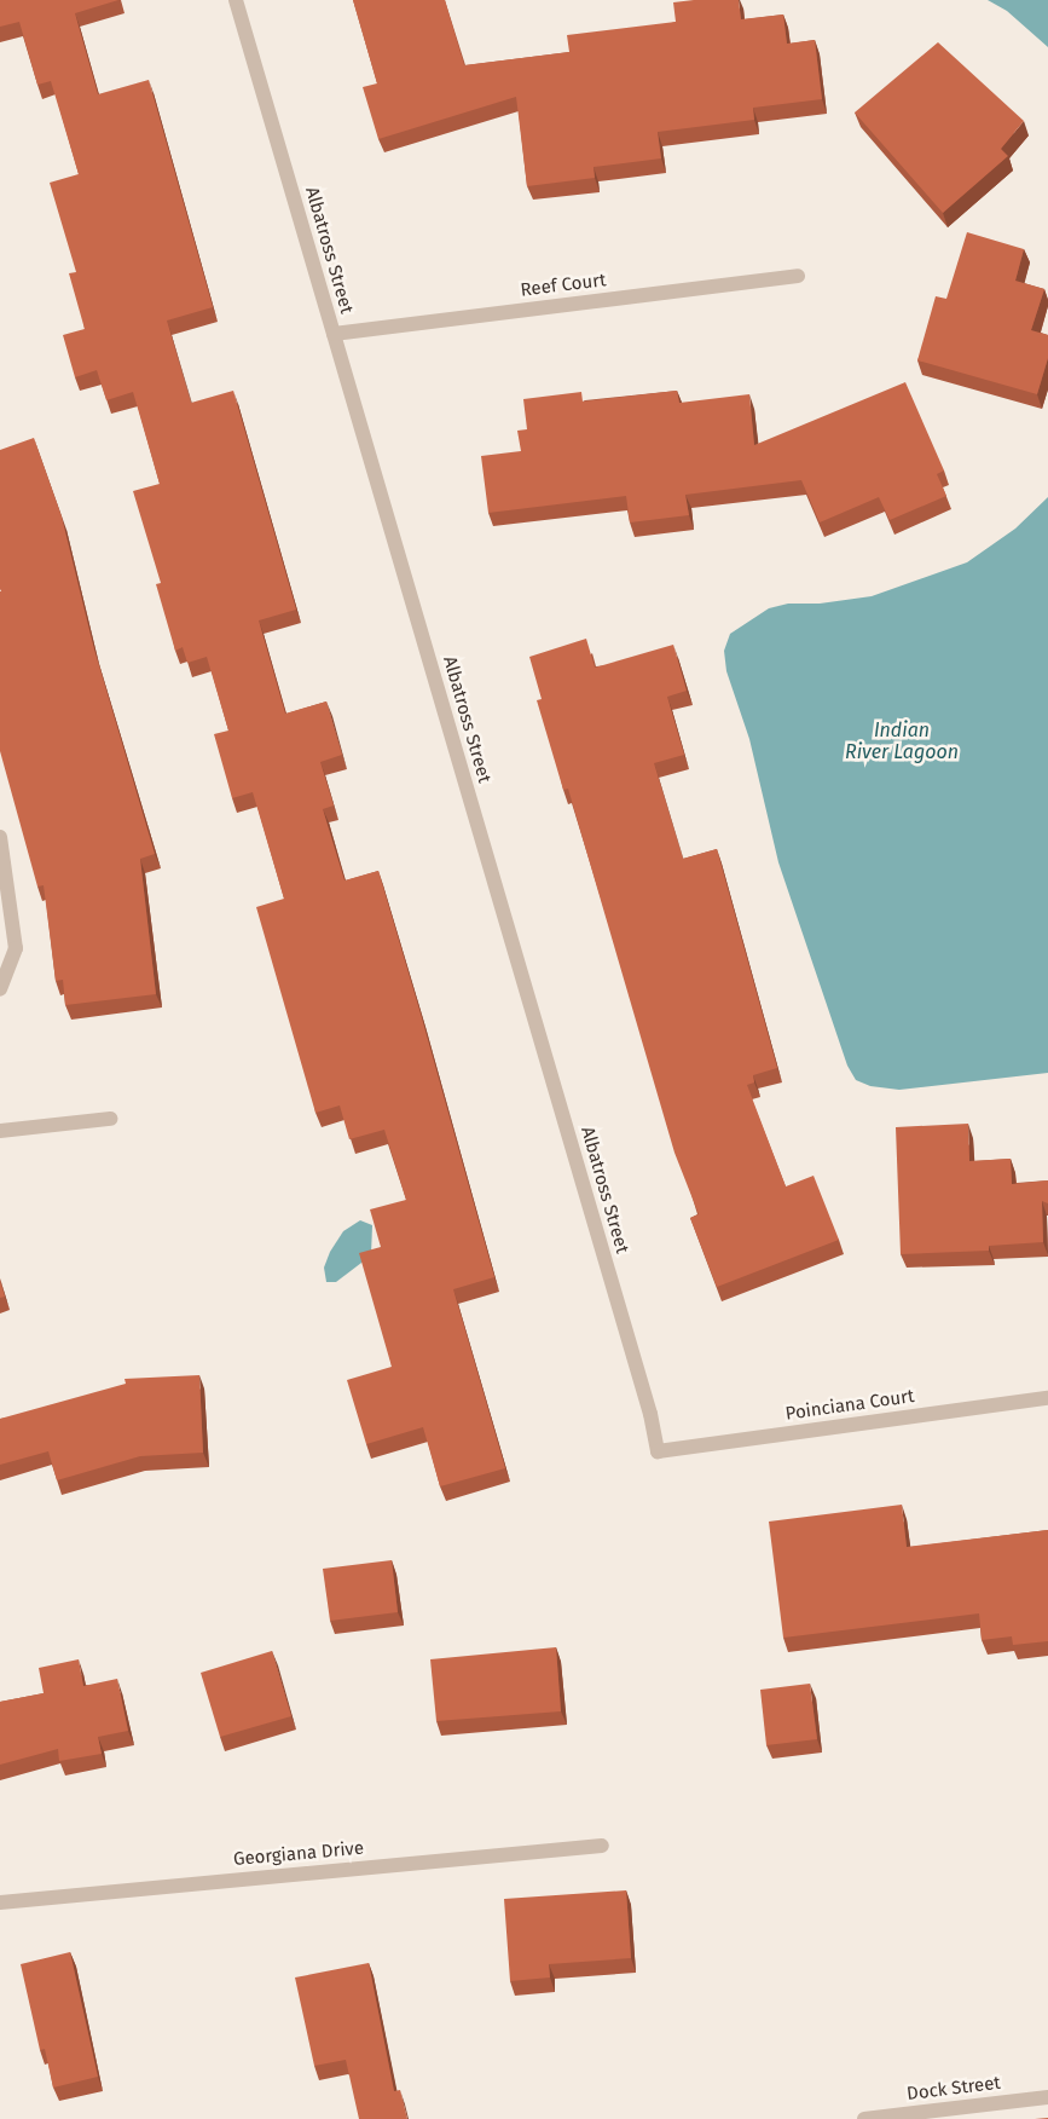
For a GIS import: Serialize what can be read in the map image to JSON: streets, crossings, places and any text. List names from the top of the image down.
{
  "streets": {
    "street": [
      "Albatross Street",
      "Reef Court",
      "Poinciana Court",
      "Georgiana Drive",
      "Dock Street"
    ]
  },
  "crossings": [
    ["Albatross Street", "Reef Court"],
    ["Albatross Street", "Poinciana Court"]
  ],
  "water": ["Indian River Lagoon"]
}
